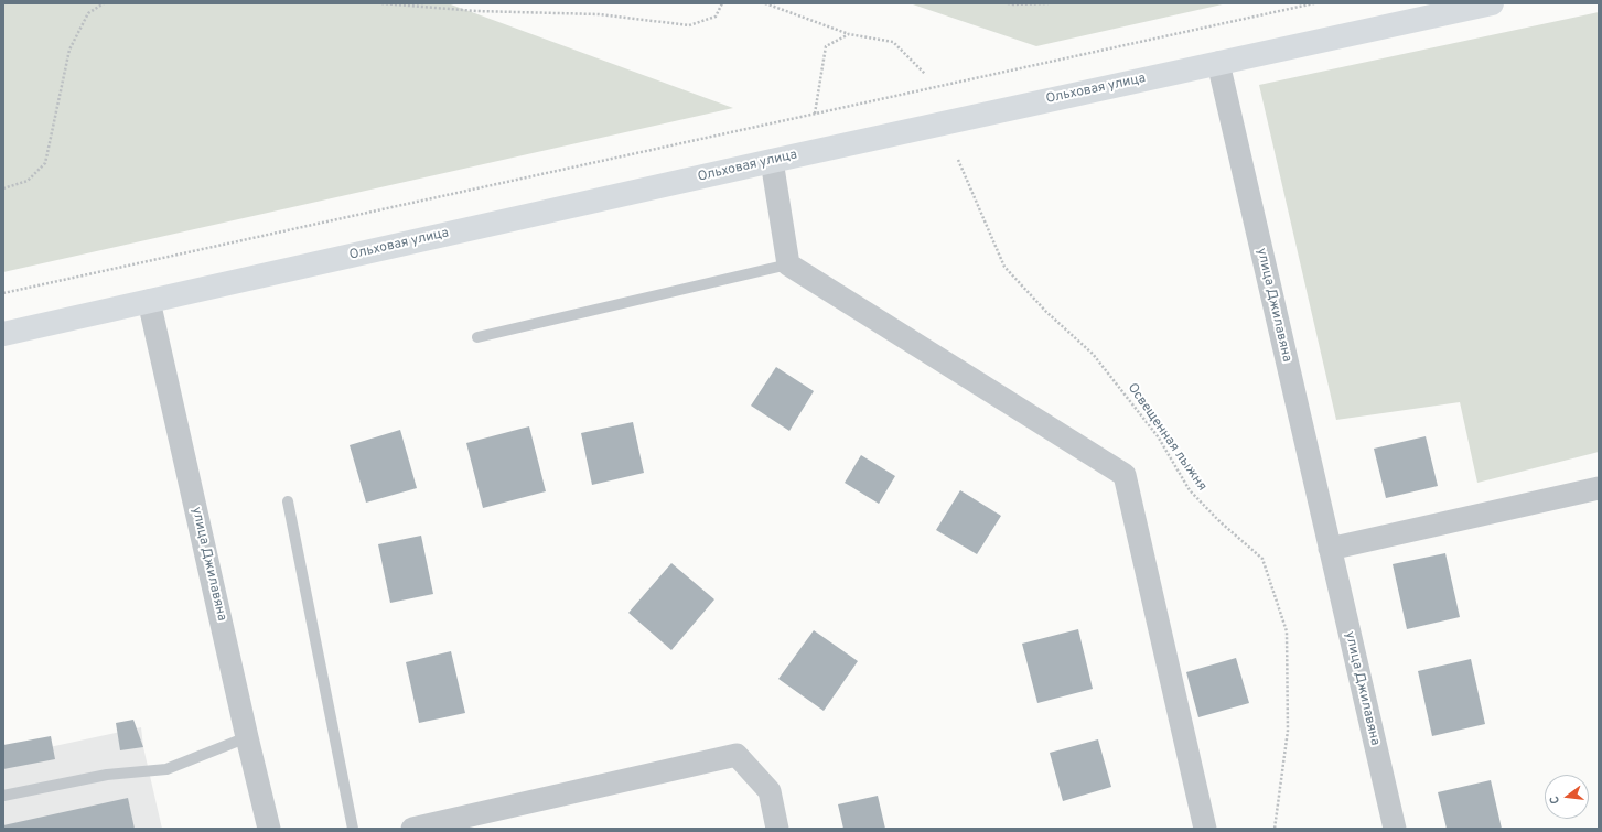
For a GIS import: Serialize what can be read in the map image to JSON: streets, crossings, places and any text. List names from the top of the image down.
{
  "streets": {
    "main road": ["Ольховая улица"],
    "street": ["улица Джилавяна"],
    "path": ["Освещенная лыжня"]
  },
  "crossings": [
    ["Ольховая улица", "улица Джилавяна"]
  ],
  "north": "left"
}
